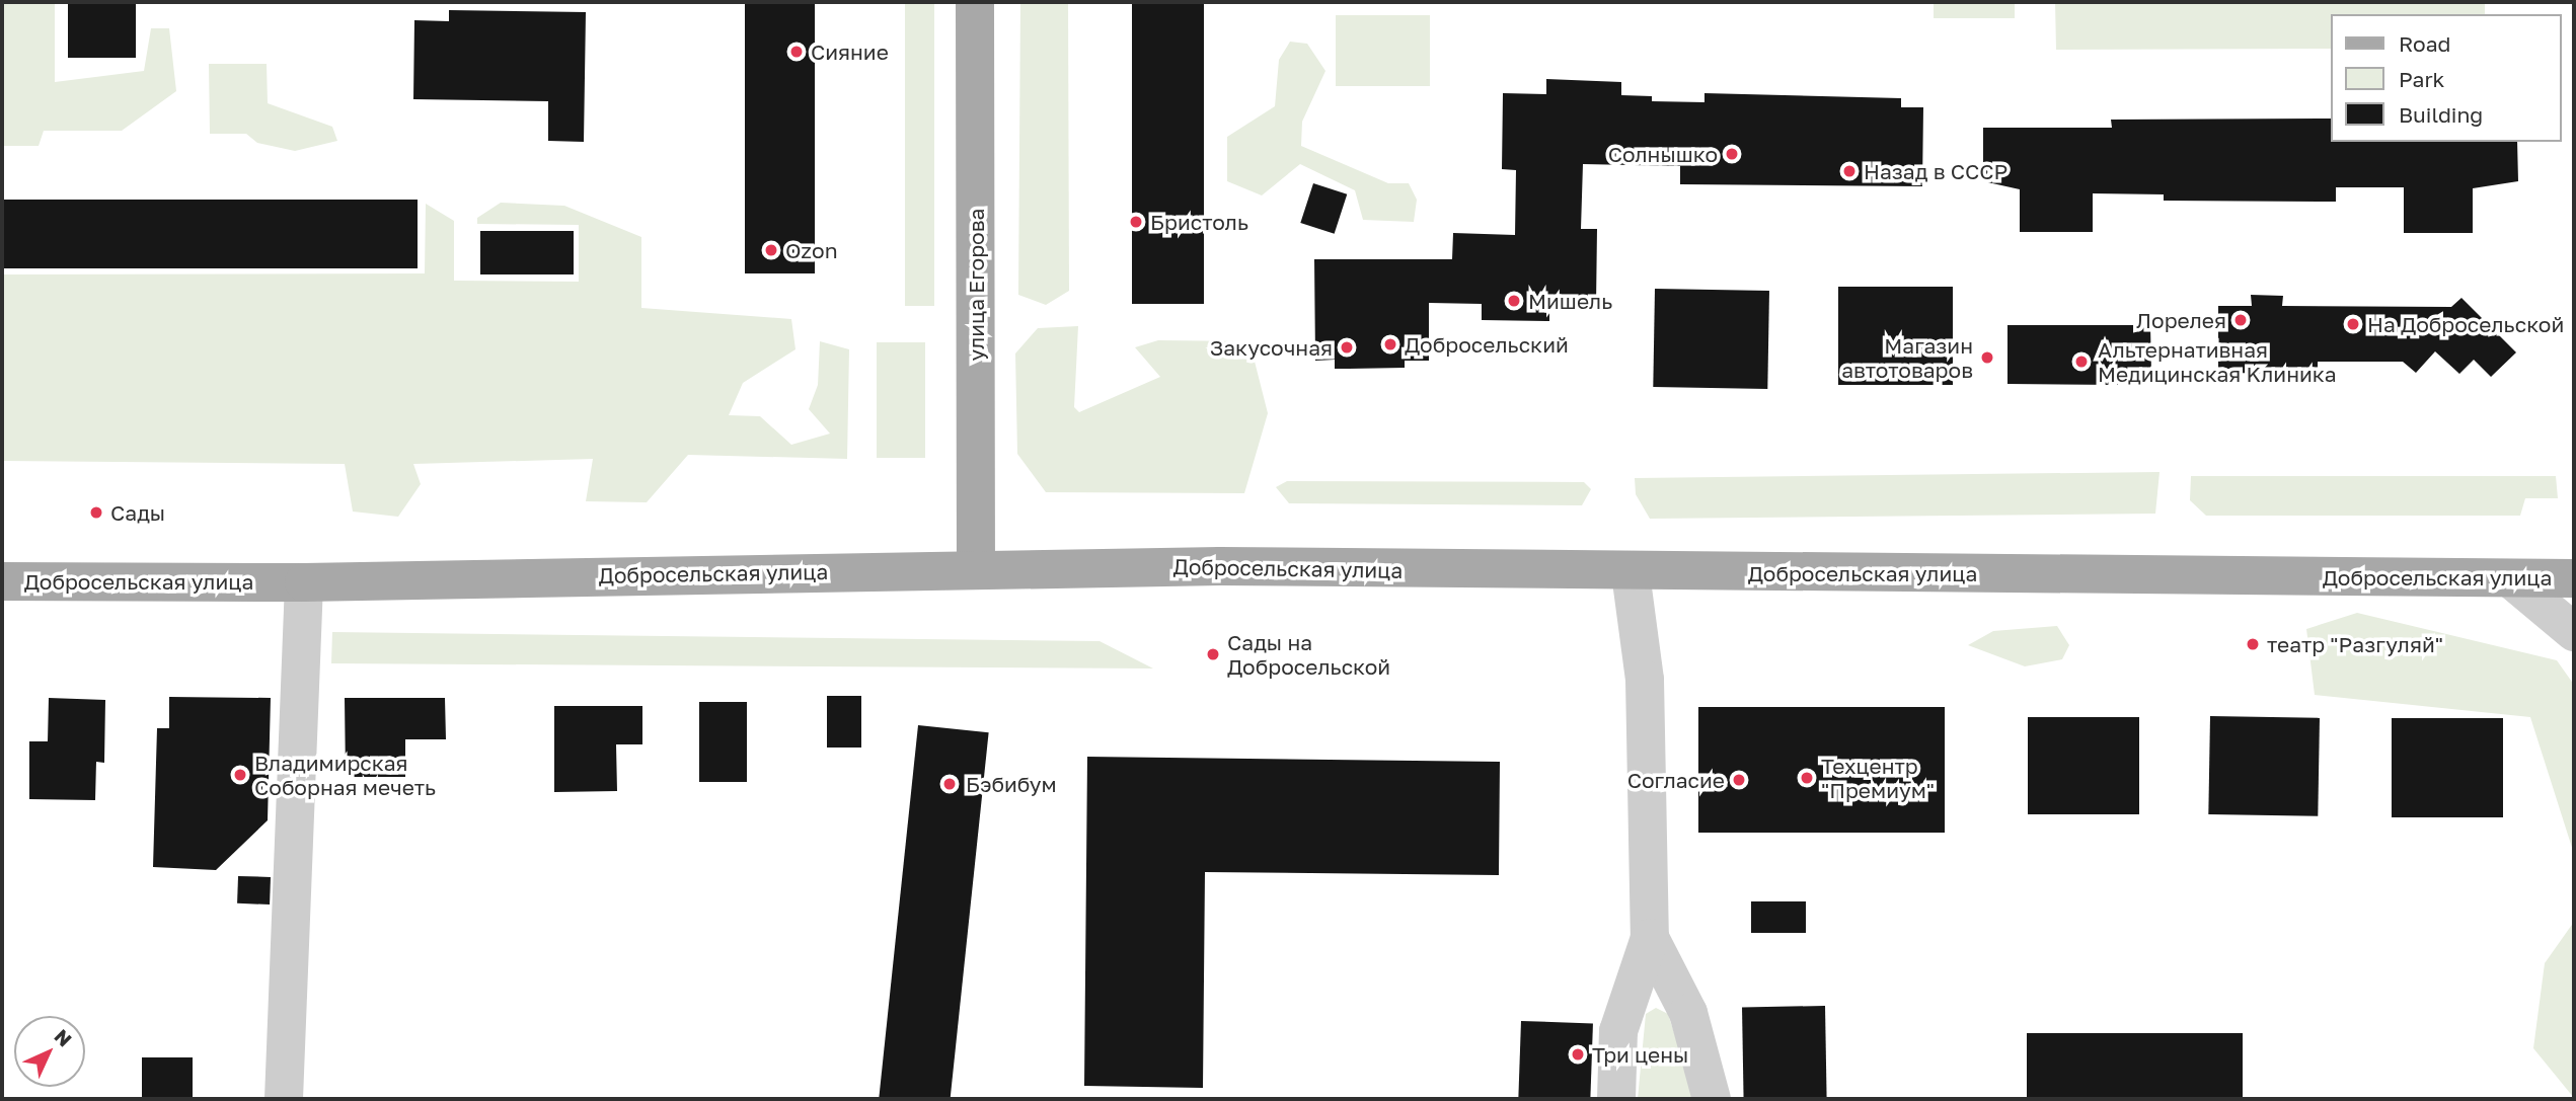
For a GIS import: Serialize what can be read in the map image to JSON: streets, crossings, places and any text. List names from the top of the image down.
{
  "streets": {
    "main road": ["улица Егорова", "Добросельская улица"]
  },
  "crossings": [
    ["улица Егорова", "Добросельская улица"]
  ],
  "places": [
    "Сияние",
    "Солнышко",
    "Назад в СССР",
    "Бристоль",
    "Ozon",
    "Мишель",
    "Лорелея",
    "На Добросельской",
    "Добросельский",
    "Закусочная",
    "Магазин автотоваров",
    "Альтернативная Mедицинская Kлиника",
    "Сады",
    "театр \"Разгуляй\"",
    "Сады на Добросельской",
    "Владимирская Соборная мечеть",
    "Техцентр \"Премиум\"",
    "Согласие",
    "Бэбибум",
    "Три цены"
  ],
  "legend": ["Road", "Park", "Building"],
  "north": "top right"
}
